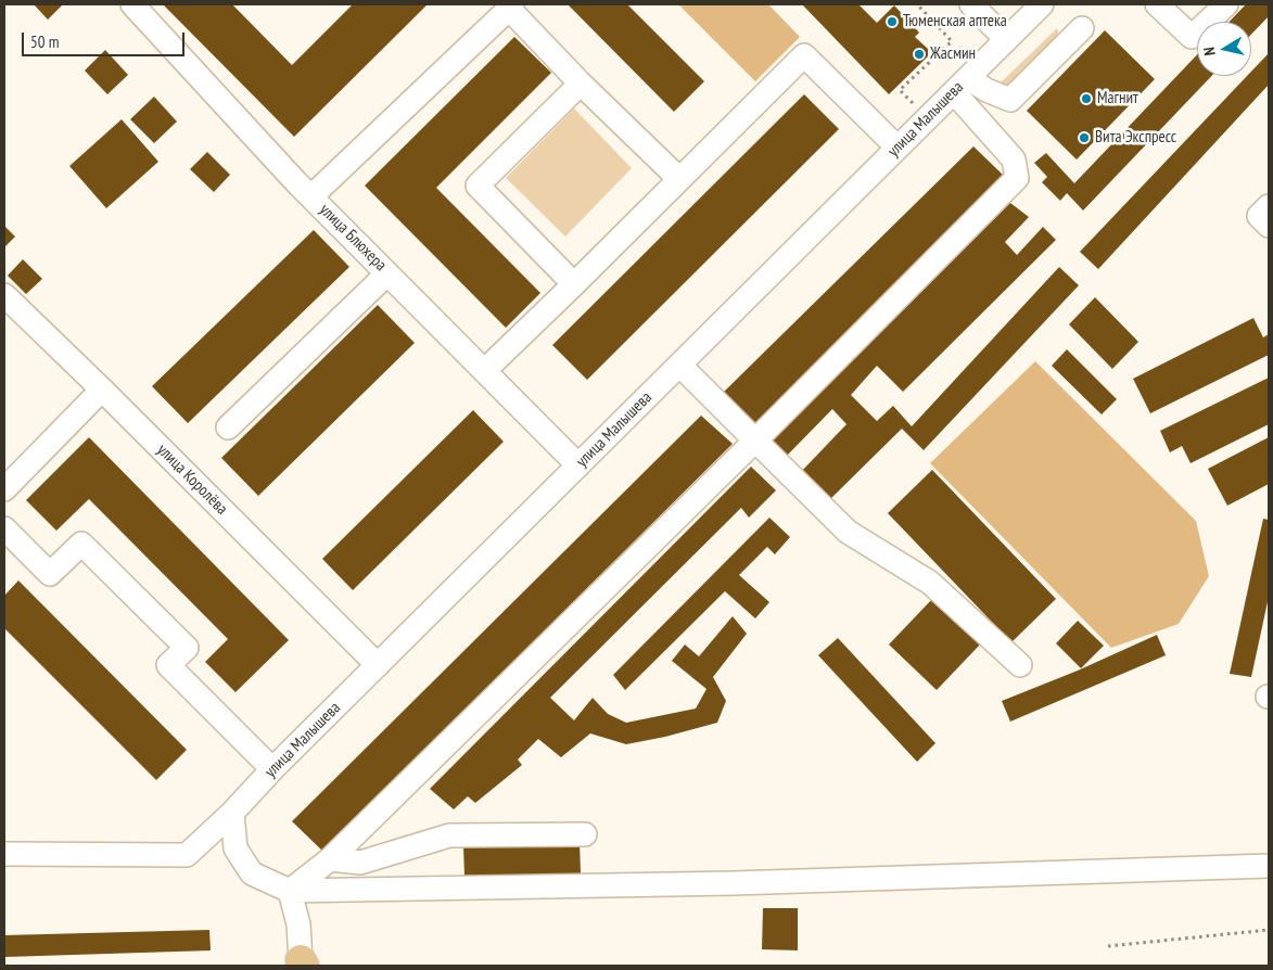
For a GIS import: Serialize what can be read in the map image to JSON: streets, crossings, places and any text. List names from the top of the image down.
{
  "streets": {
    "street": ["улица Малышева", "улица Блюхера", "улица Королёва"]
  },
  "crossings": [
    ["улица Малышева", "улица Блюхера"],
    ["улица Малышева", "улица Королёва"]
  ],
  "places": [
    "Тюменская аптека",
    "Жасмин",
    "Магнит",
    "Вита Экспресс"
  ],
  "scale_bar": "50 m",
  "north": "left"
}
